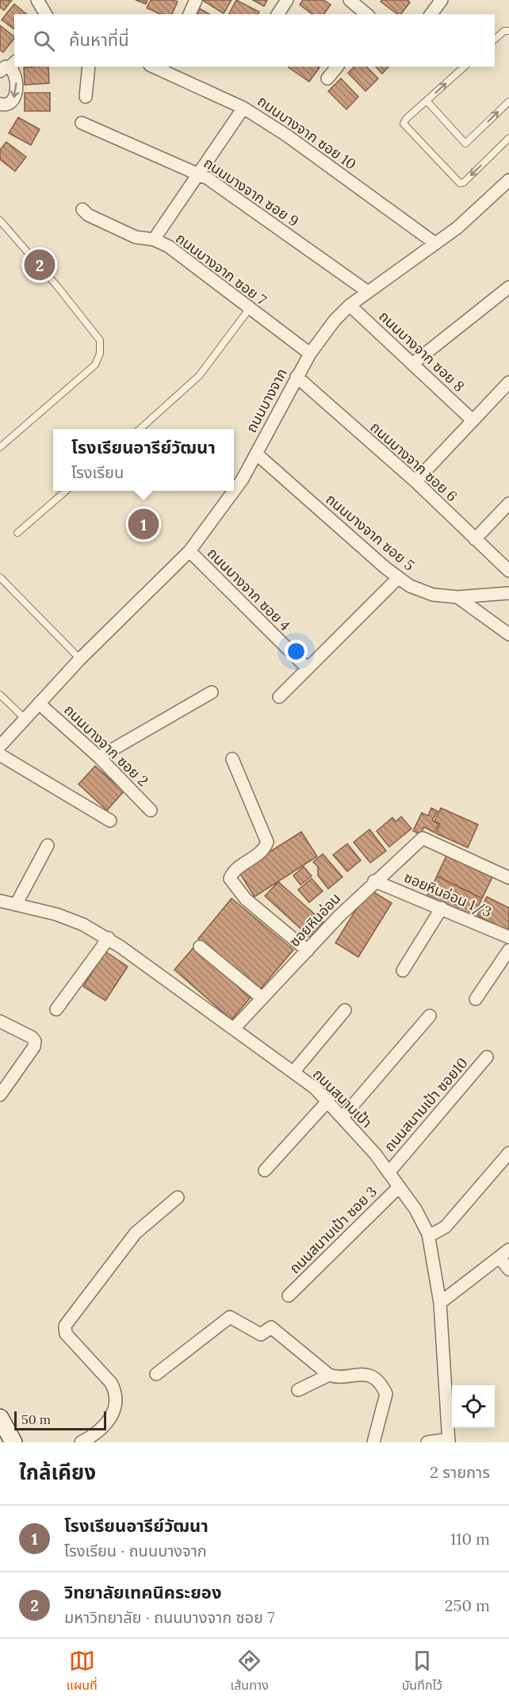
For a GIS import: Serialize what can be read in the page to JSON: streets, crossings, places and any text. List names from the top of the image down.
{
  "streets": {
    "street": [
      "ถนนบางจาก ซอย 10",
      "ถนนบางจาก ซอย 9",
      "ถนนบางจาก ซอย 7",
      "ถนนบางจาก ซอย 8",
      "ถนนบางจาก",
      "ถนนบางจาก ซอย 6",
      "ถนนบางจาก ซอย 5",
      "ถนนบางจาก ซอย 4",
      "ถนนบางจาก ซอย 2",
      "ซอยหินอ่อน 1/3",
      "ซอยหินอ่อน",
      "ถนนสนามเป้า",
      "ถนนสนามเป้า ซอย10",
      "ถนนสนามเป้า ซอย 3"
    ]
  },
  "crossings": [
    ["ถนนบางจาก ซอย 10", "ถนนบางจาก"],
    ["ถนนบางจาก ซอย 9", "ถนนบางจาก"],
    ["ถนนบางจาก ซอย 7", "ถนนบางจาก"],
    ["ถนนบางจาก ซอย 8", "ถนนบางจาก"],
    ["ถนนบางจาก", "ถนนบางจาก ซอย 6"],
    ["ถนนบางจาก", "ถนนบางจาก ซอย 5"],
    ["ถนนบางจาก", "ถนนบางจาก ซอย 4"],
    ["ถนนบางจาก", "ถนนบางจาก ซอย 2"],
    ["ซอยหินอ่อน 1/3", "ซอยหินอ่อน"],
    ["ซอยหินอ่อน", "ถนนสนามเป้า"],
    ["ถนนสนามเป้า", "ถนนสนามเป้า ซอย10"],
    ["ถนนสนามเป้า", "ถนนสนามเป้า ซอย 3"]
  ],
  "scale_bar": "50 m",
  "page": {
    "search": "ค้นหาที่นี่",
    "pins": ["2", "1"],
    "popup": ["โรงเรียนอารีย์วัฒนา", "โรงเรียน"],
    "scale": "50 m",
    "heading": ["ใกล้เคียง", "2 รายการ"],
    "list": [
      {
        "mark": "1",
        "name": "โรงเรียนอารีย์วัฒนา",
        "note": "โรงเรียน · ถนนบางจาก",
        "value": "110 m"
      },
      {
        "mark": "2",
        "name": "วิทยาลัยเทคนิคระยอง",
        "note": "มหาวิทยาลัย · ถนนบางจาก ซอย 7",
        "value": "250 m"
      }
    ],
    "nav": ["แผนที่", "เส้นทาง", "บันทึกไว้"]
  }
}
